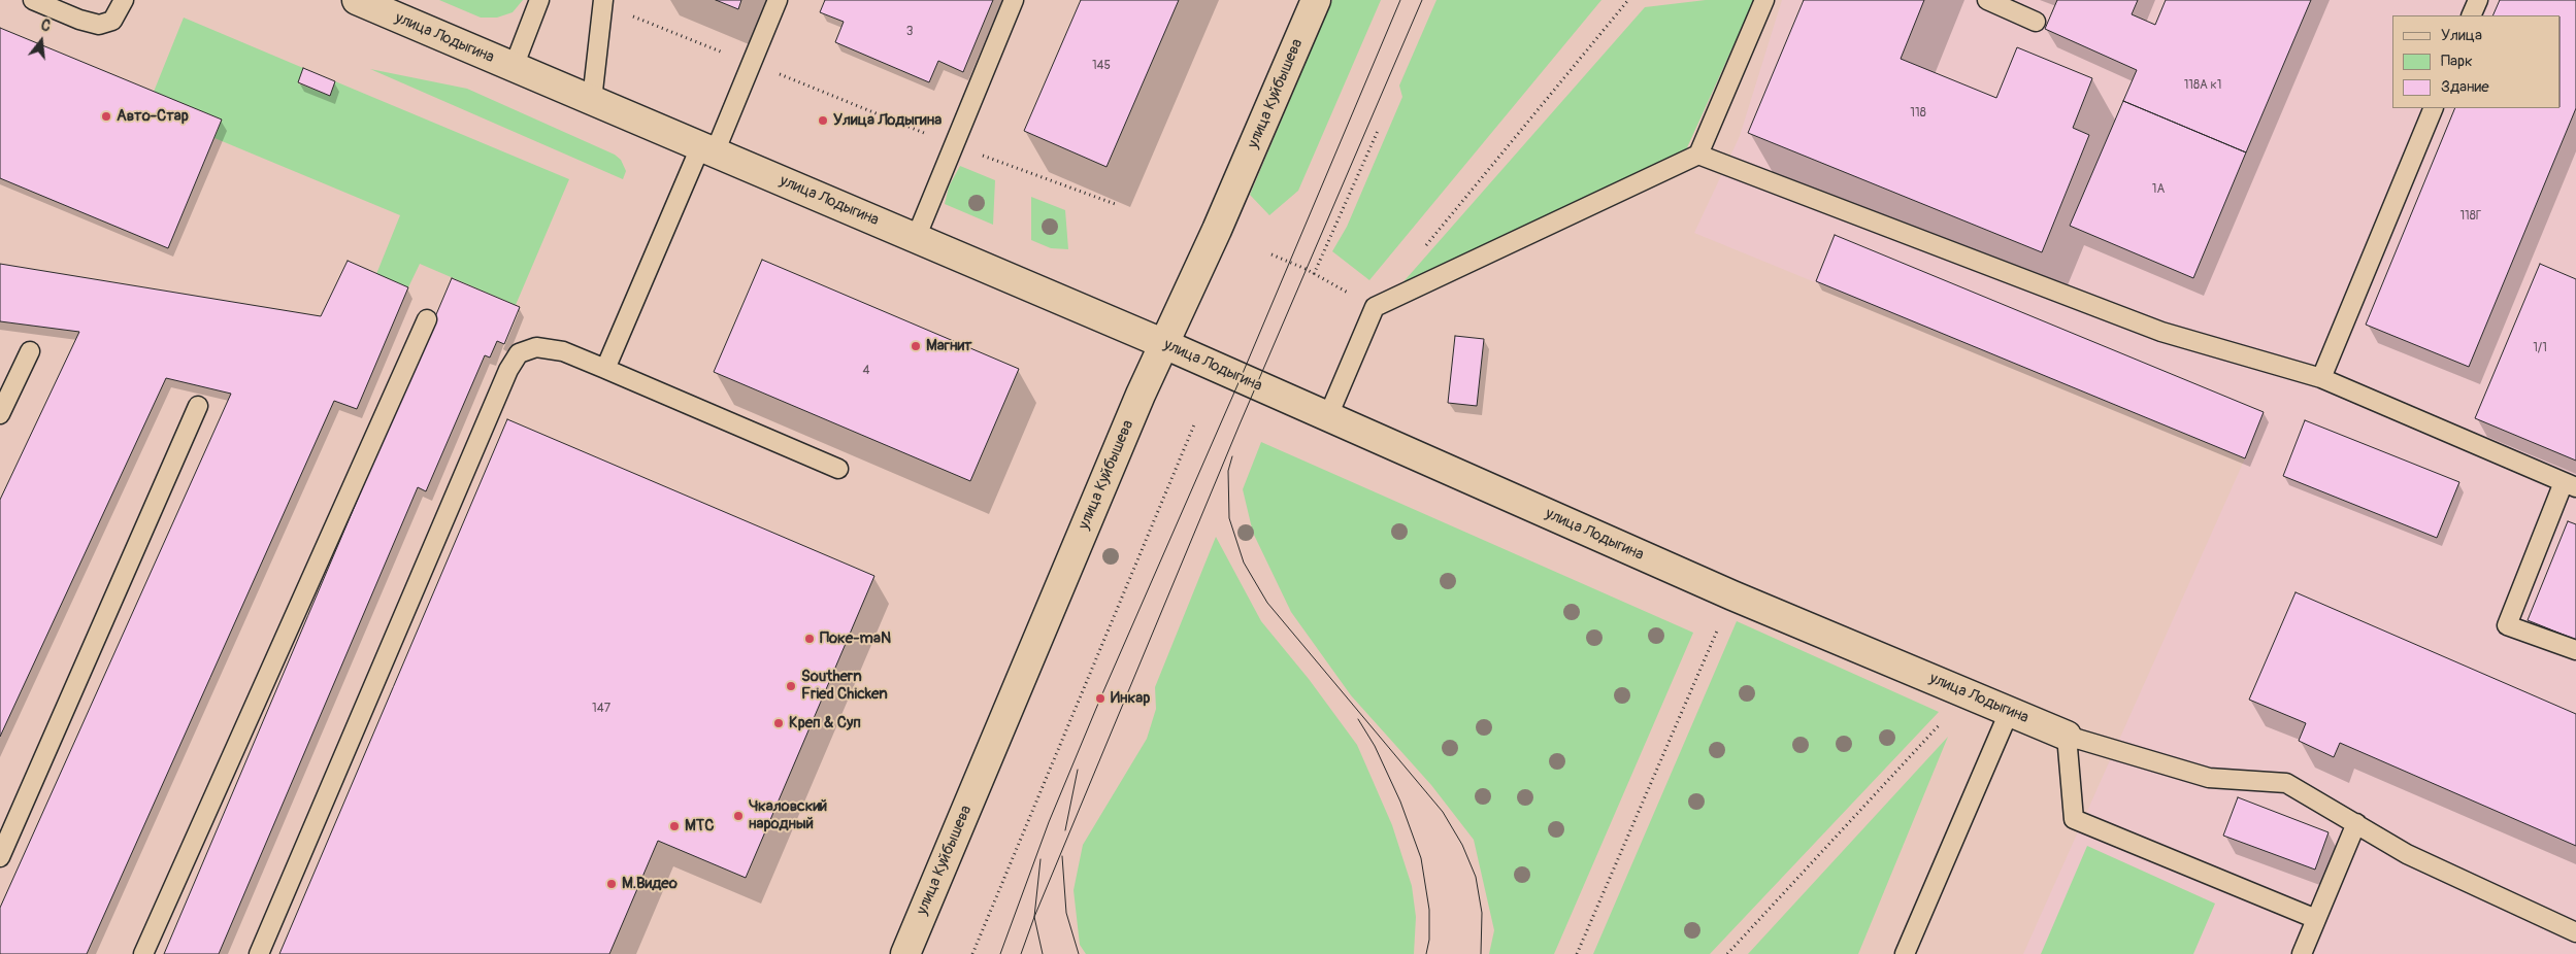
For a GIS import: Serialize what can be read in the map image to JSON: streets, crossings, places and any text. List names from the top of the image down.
{
  "streets": {
    "main road": ["улица Лодыгина", "улица Куйбышева"]
  },
  "crossings": [
    ["улица Лодыгина", "улица Куйбышева"]
  ],
  "places": [
    "Авто-Стар",
    "Улица Лодыгина",
    "Магнит",
    "Поке-maN",
    "Southern Fried Chicken",
    "Инкар",
    "Креп & Суп",
    "Чкаловский народный",
    "МТС",
    "М.Видео"
  ],
  "house_numbers": [
    "3",
    "145",
    "118А к1",
    "118",
    "1А",
    "118Г",
    "1/1",
    "4",
    "147"
  ],
  "legend": ["Улица", "Парк", "Здание"],
  "north": "top"
}
